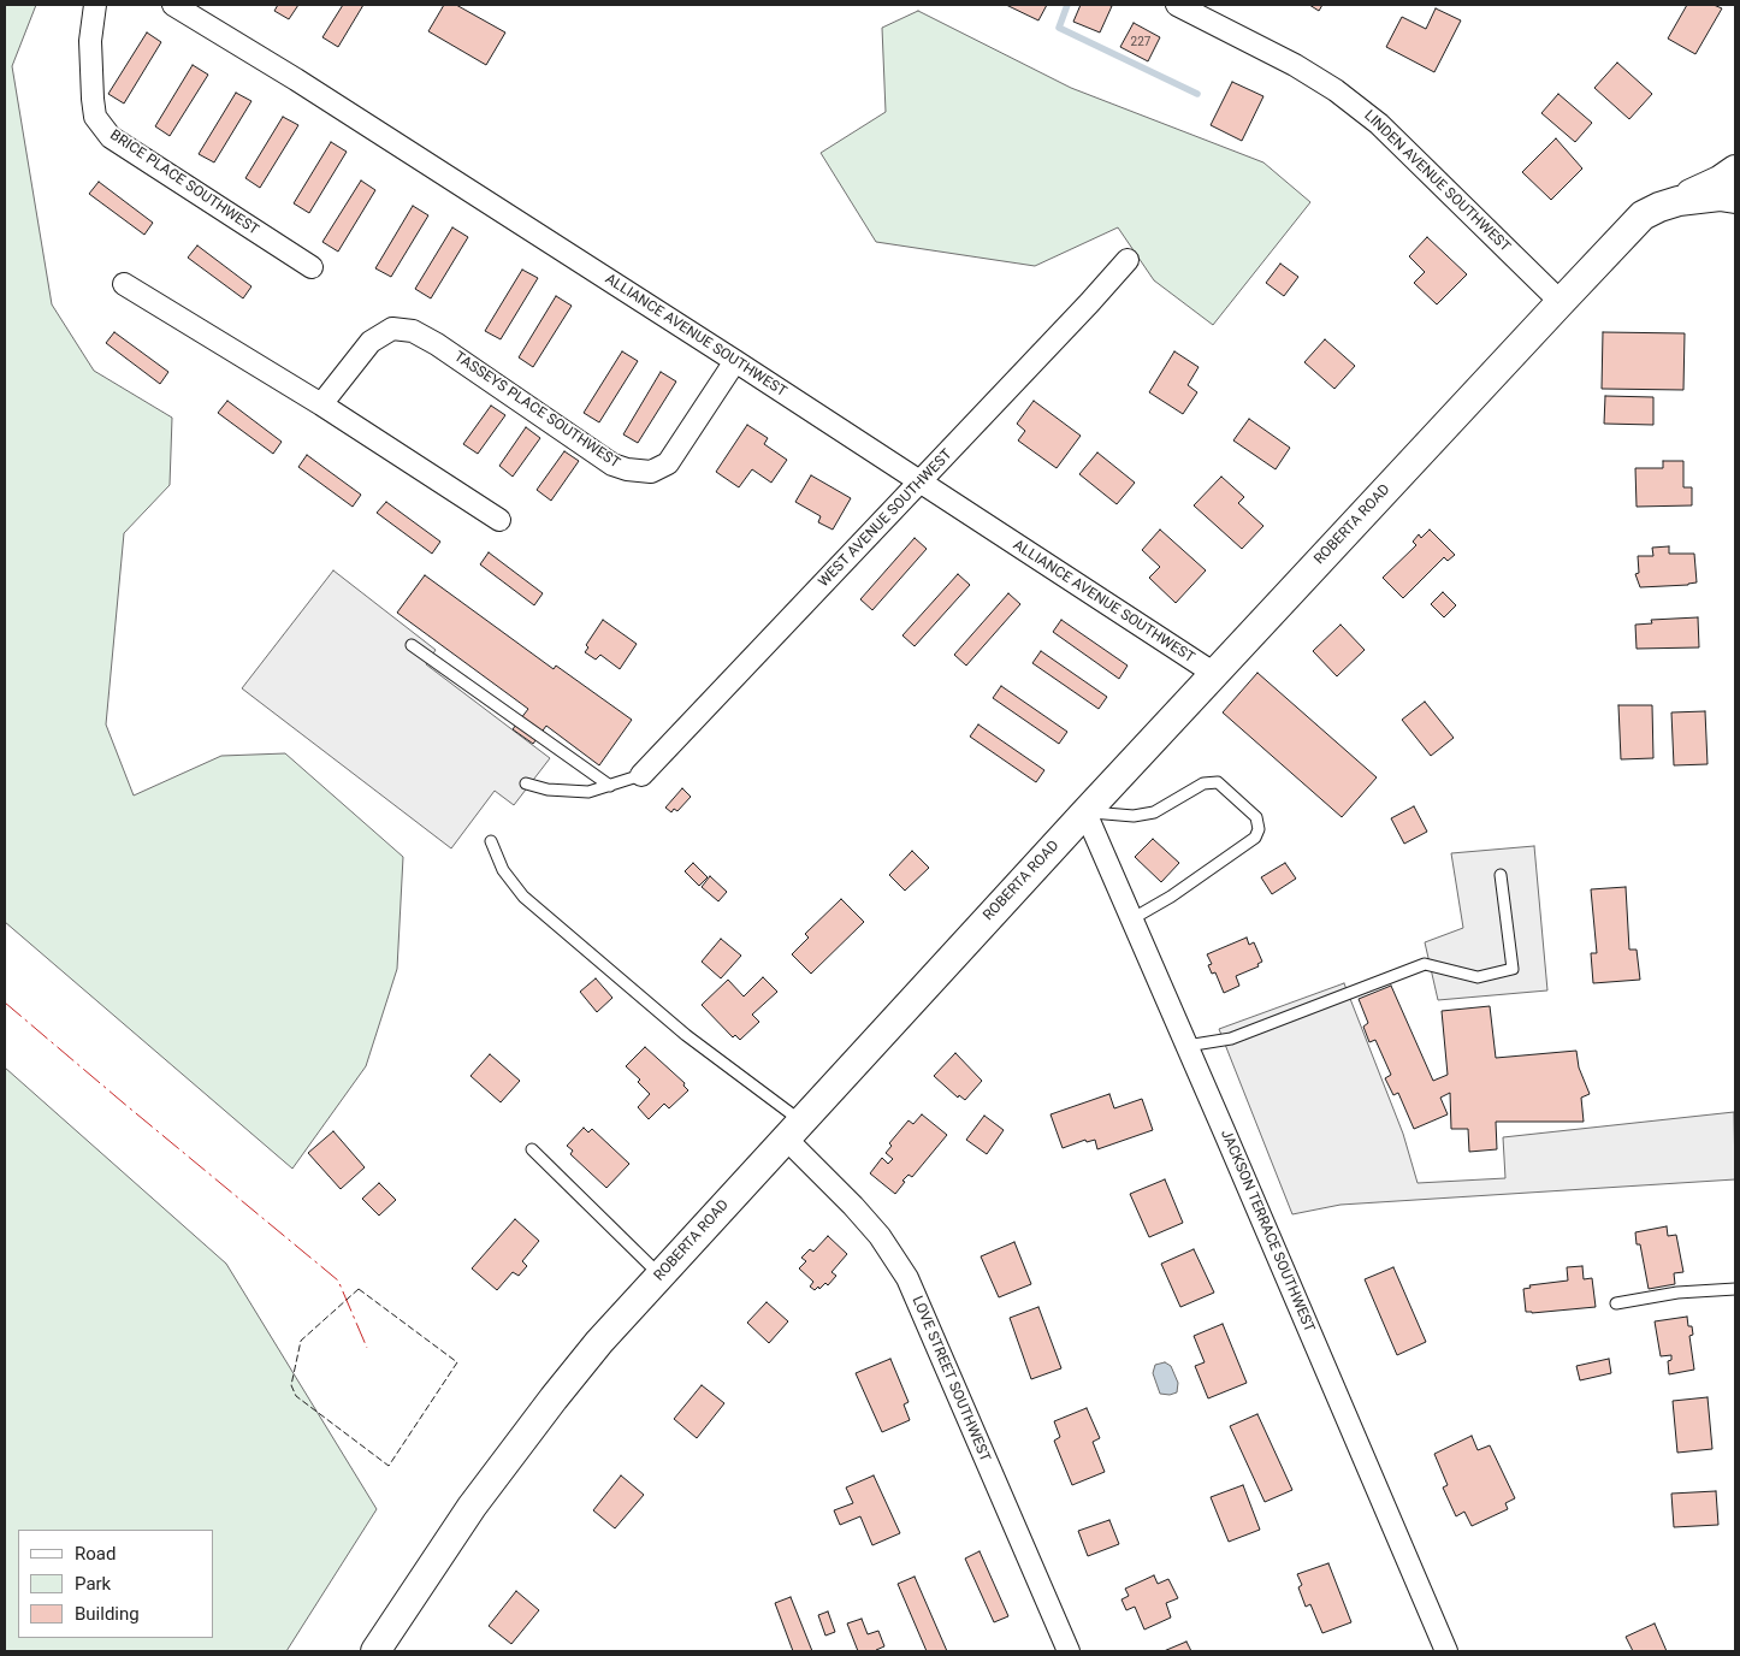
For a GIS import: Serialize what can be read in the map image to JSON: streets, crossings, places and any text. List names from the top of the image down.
{
  "streets": {
    "street": [
      "LINDEN AVENUE SOUTHWEST",
      "BRICE PLACE SOUTHWEST",
      "ALLIANCE AVENUE SOUTHWEST",
      "TASSEYS PLACE SOUTHWEST",
      "WEST AVENUE SOUTHWEST",
      "ROBERTA ROAD",
      "JACKSON TERRACE SOUTHWEST",
      "LOVE STREET SOUTHWEST"
    ]
  },
  "crossings": [
    ["LINDEN AVENUE SOUTHWEST", "ROBERTA ROAD"],
    ["ALLIANCE AVENUE SOUTHWEST", "TASSEYS PLACE SOUTHWEST"],
    ["ALLIANCE AVENUE SOUTHWEST", "WEST AVENUE SOUTHWEST"],
    ["ALLIANCE AVENUE SOUTHWEST", "ROBERTA ROAD"],
    ["ROBERTA ROAD", "JACKSON TERRACE SOUTHWEST"],
    ["ROBERTA ROAD", "LOVE STREET SOUTHWEST"]
  ],
  "house_numbers": ["227"],
  "legend": ["Road", "Park", "Building"]
}
